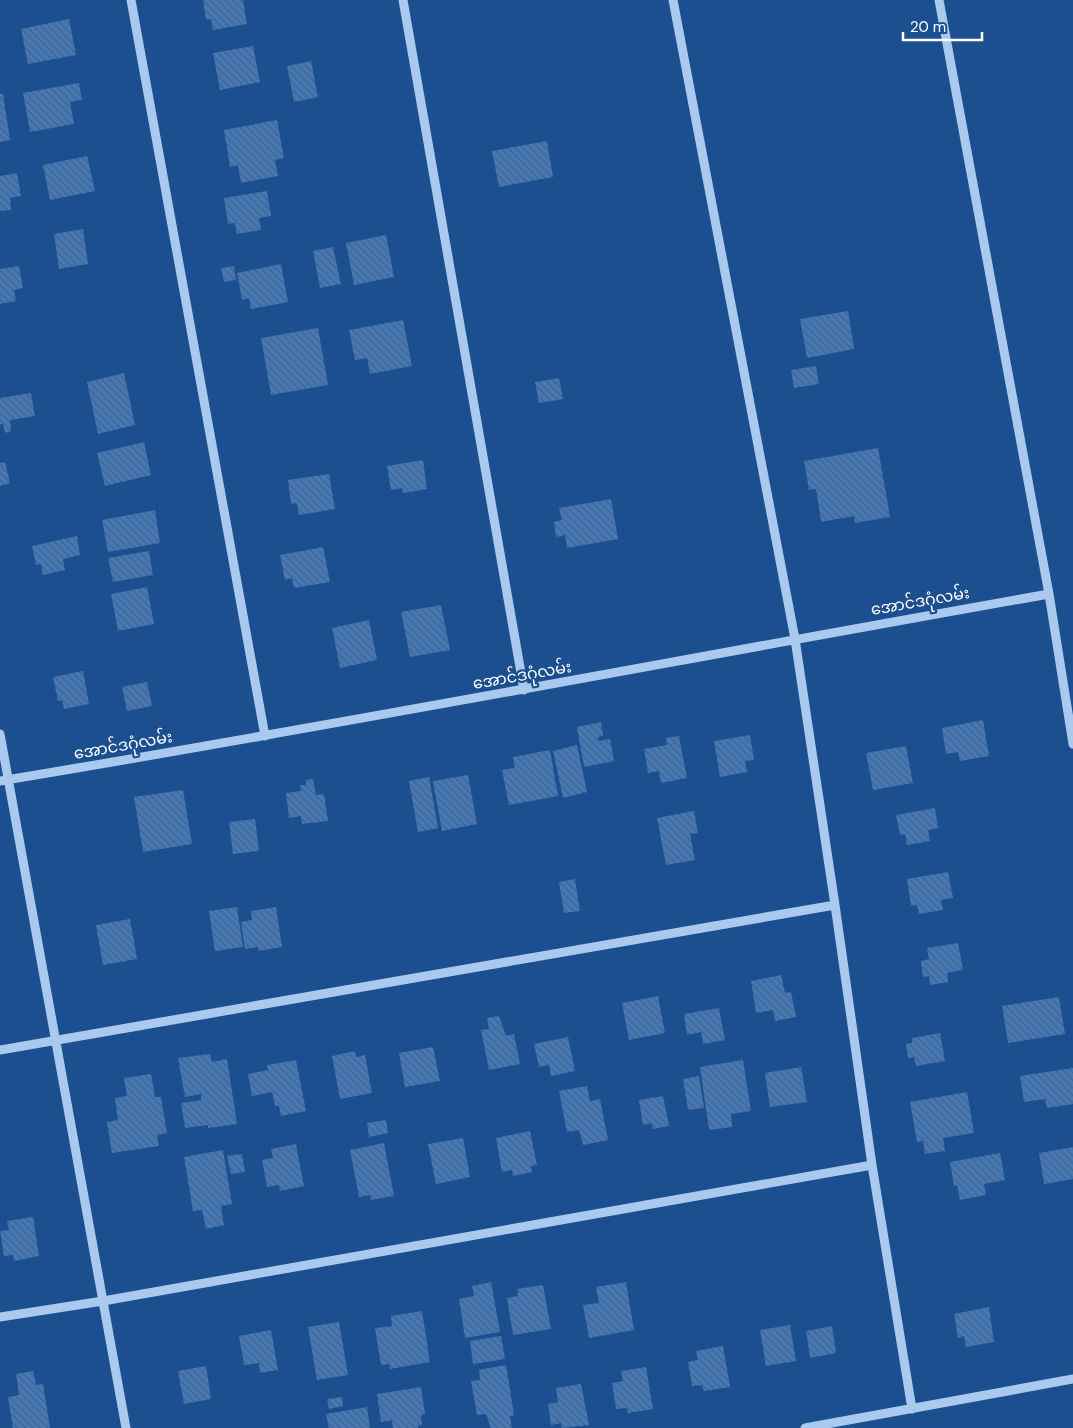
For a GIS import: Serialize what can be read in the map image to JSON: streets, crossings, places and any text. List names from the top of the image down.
{
  "streets": {
    "street": ["အောင်ဒဂုံလမ်း"]
  },
  "scale_bar": "20 m"
}
